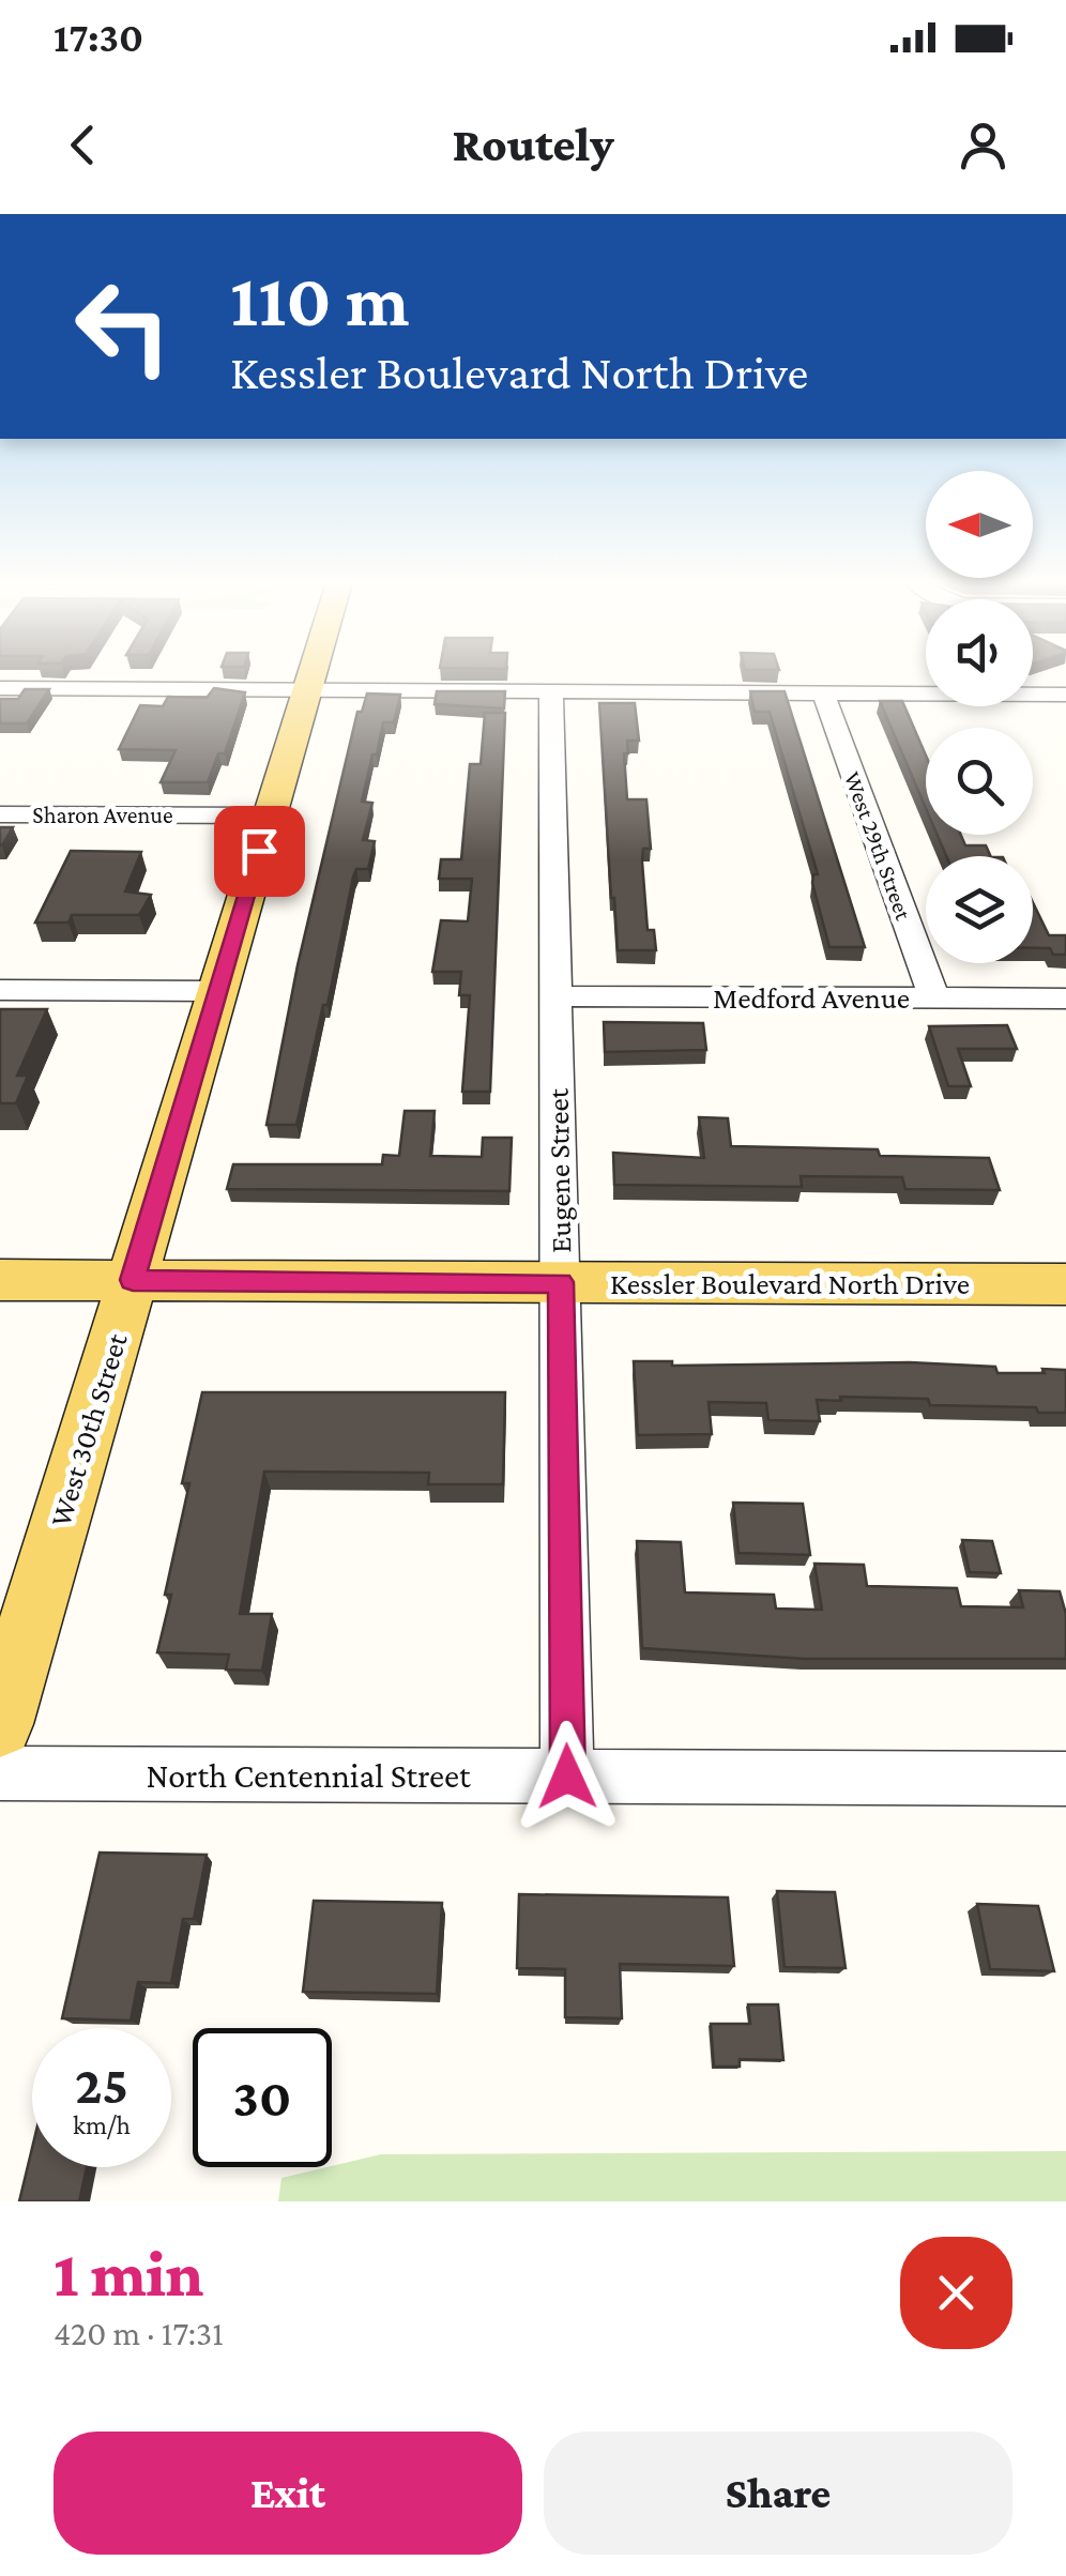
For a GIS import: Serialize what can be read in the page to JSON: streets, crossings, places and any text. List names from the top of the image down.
{
  "streets": {
    "main road": ["Kessler Boulevard North Drive", "West 30th Street"],
    "street": [
      "Sharon Avenue",
      "West 29th Street",
      "Medford Avenue",
      "Eugene Street",
      "North Centennial Street"
    ]
  },
  "crossings": [
    ["Sharon Avenue", "West 30th Street"],
    ["West 29th Street", "Medford Avenue"],
    ["Medford Avenue", "Eugene Street"],
    ["Eugene Street", "Kessler Boulevard North Drive"],
    ["Eugene Street", "North Centennial Street"],
    ["Kessler Boulevard North Drive", "West 30th Street"]
  ],
  "north": "left",
  "page": {
    "status": "17:30",
    "header": "Routely",
    "turn": ["110 m", "Kessler Boulevard North Drive"],
    "speed": "25 km/h",
    "limit": "30",
    "heading": ["1 min", "420 m · 17:31"],
    "buttons": ["Exit", "Share"]
  }
}
